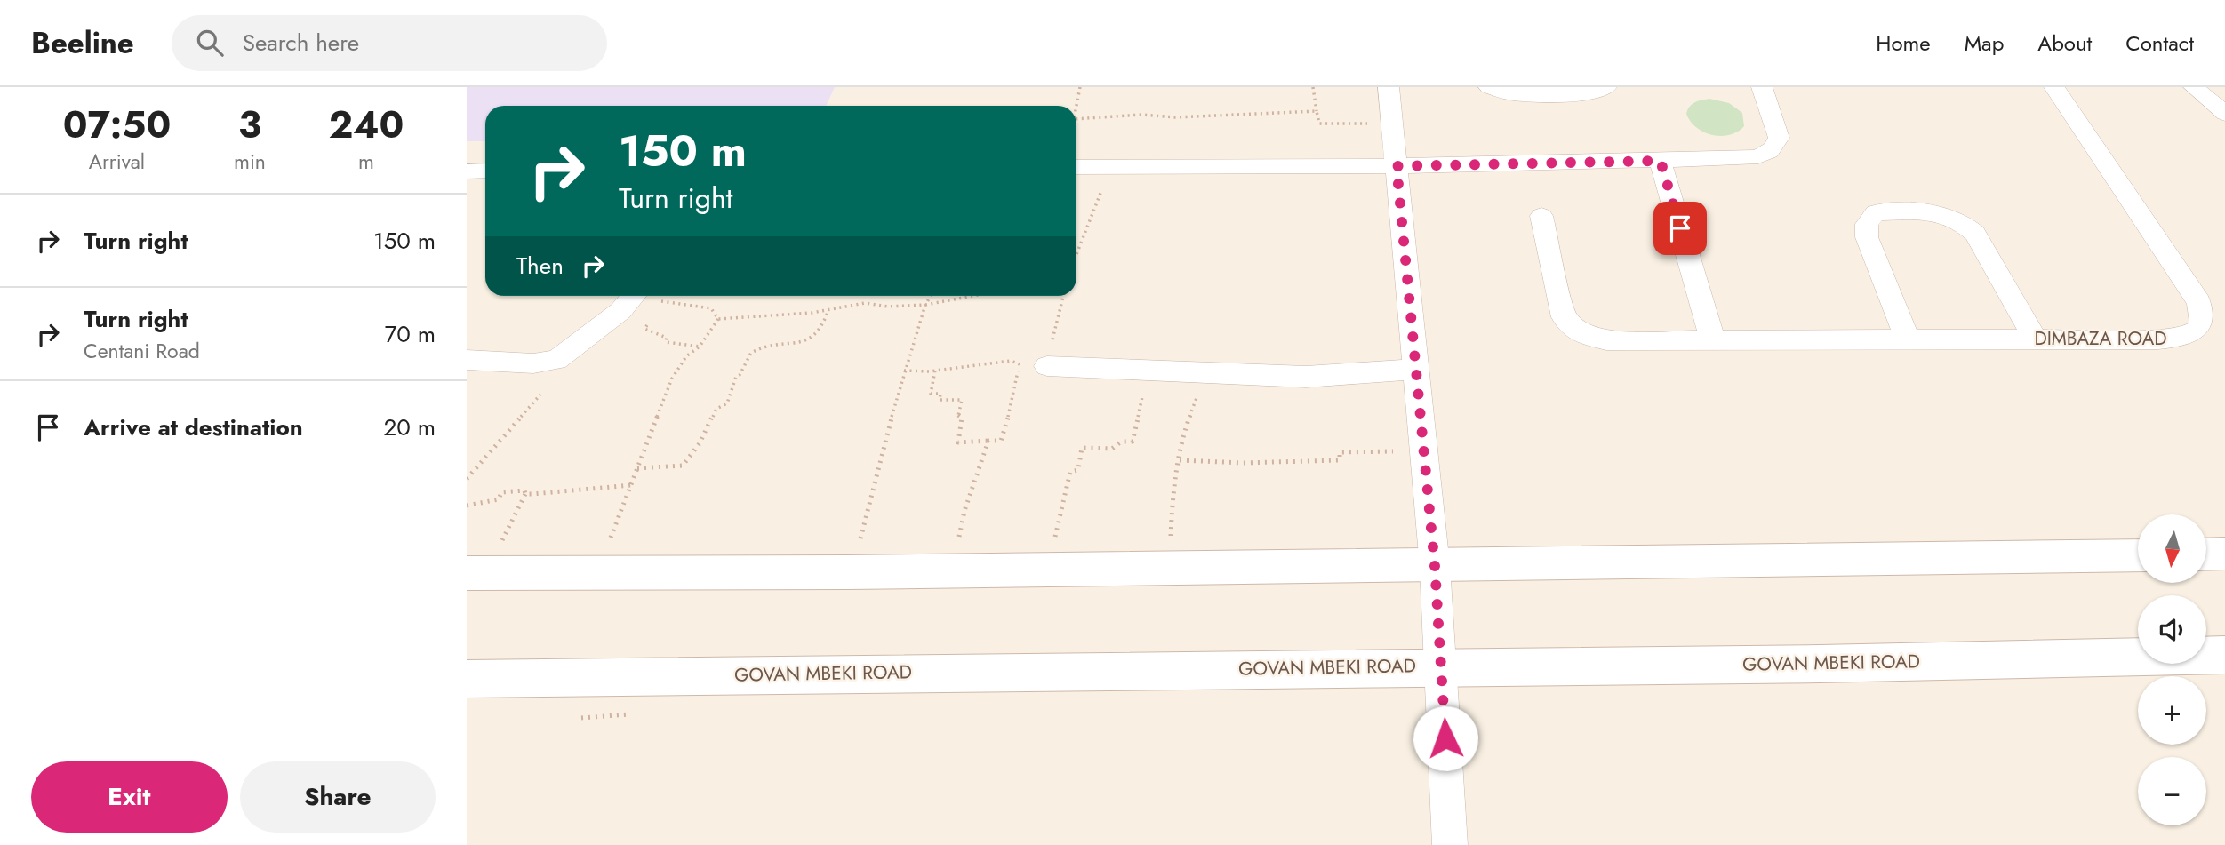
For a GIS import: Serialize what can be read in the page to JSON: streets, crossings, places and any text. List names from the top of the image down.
{
  "streets": {
    "main road": ["GOVAN MBEKI ROAD"],
    "street": ["DIMBAZA ROAD"]
  },
  "north": "bottom",
  "page": {
    "header": "Beeline",
    "search": "Search here",
    "nav": [
      "Home",
      "Map",
      "About",
      "Contact"
    ],
    "eta": [
      "07:50",
      "Arrival",
      "3",
      "min",
      "240",
      "m"
    ],
    "turn": ["150 m", "Turn right"],
    "list": [
      {
        "name": "Turn right",
        "value": "150 m"
      },
      {
        "name": "Turn right",
        "note": "Centani Road",
        "value": "70 m"
      },
      {
        "name": "Arrive at destination",
        "value": "20 m"
      }
    ],
    "then": "Then",
    "map_buttons": ["+", "−"],
    "buttons": ["Exit", "Share"]
  }
}
